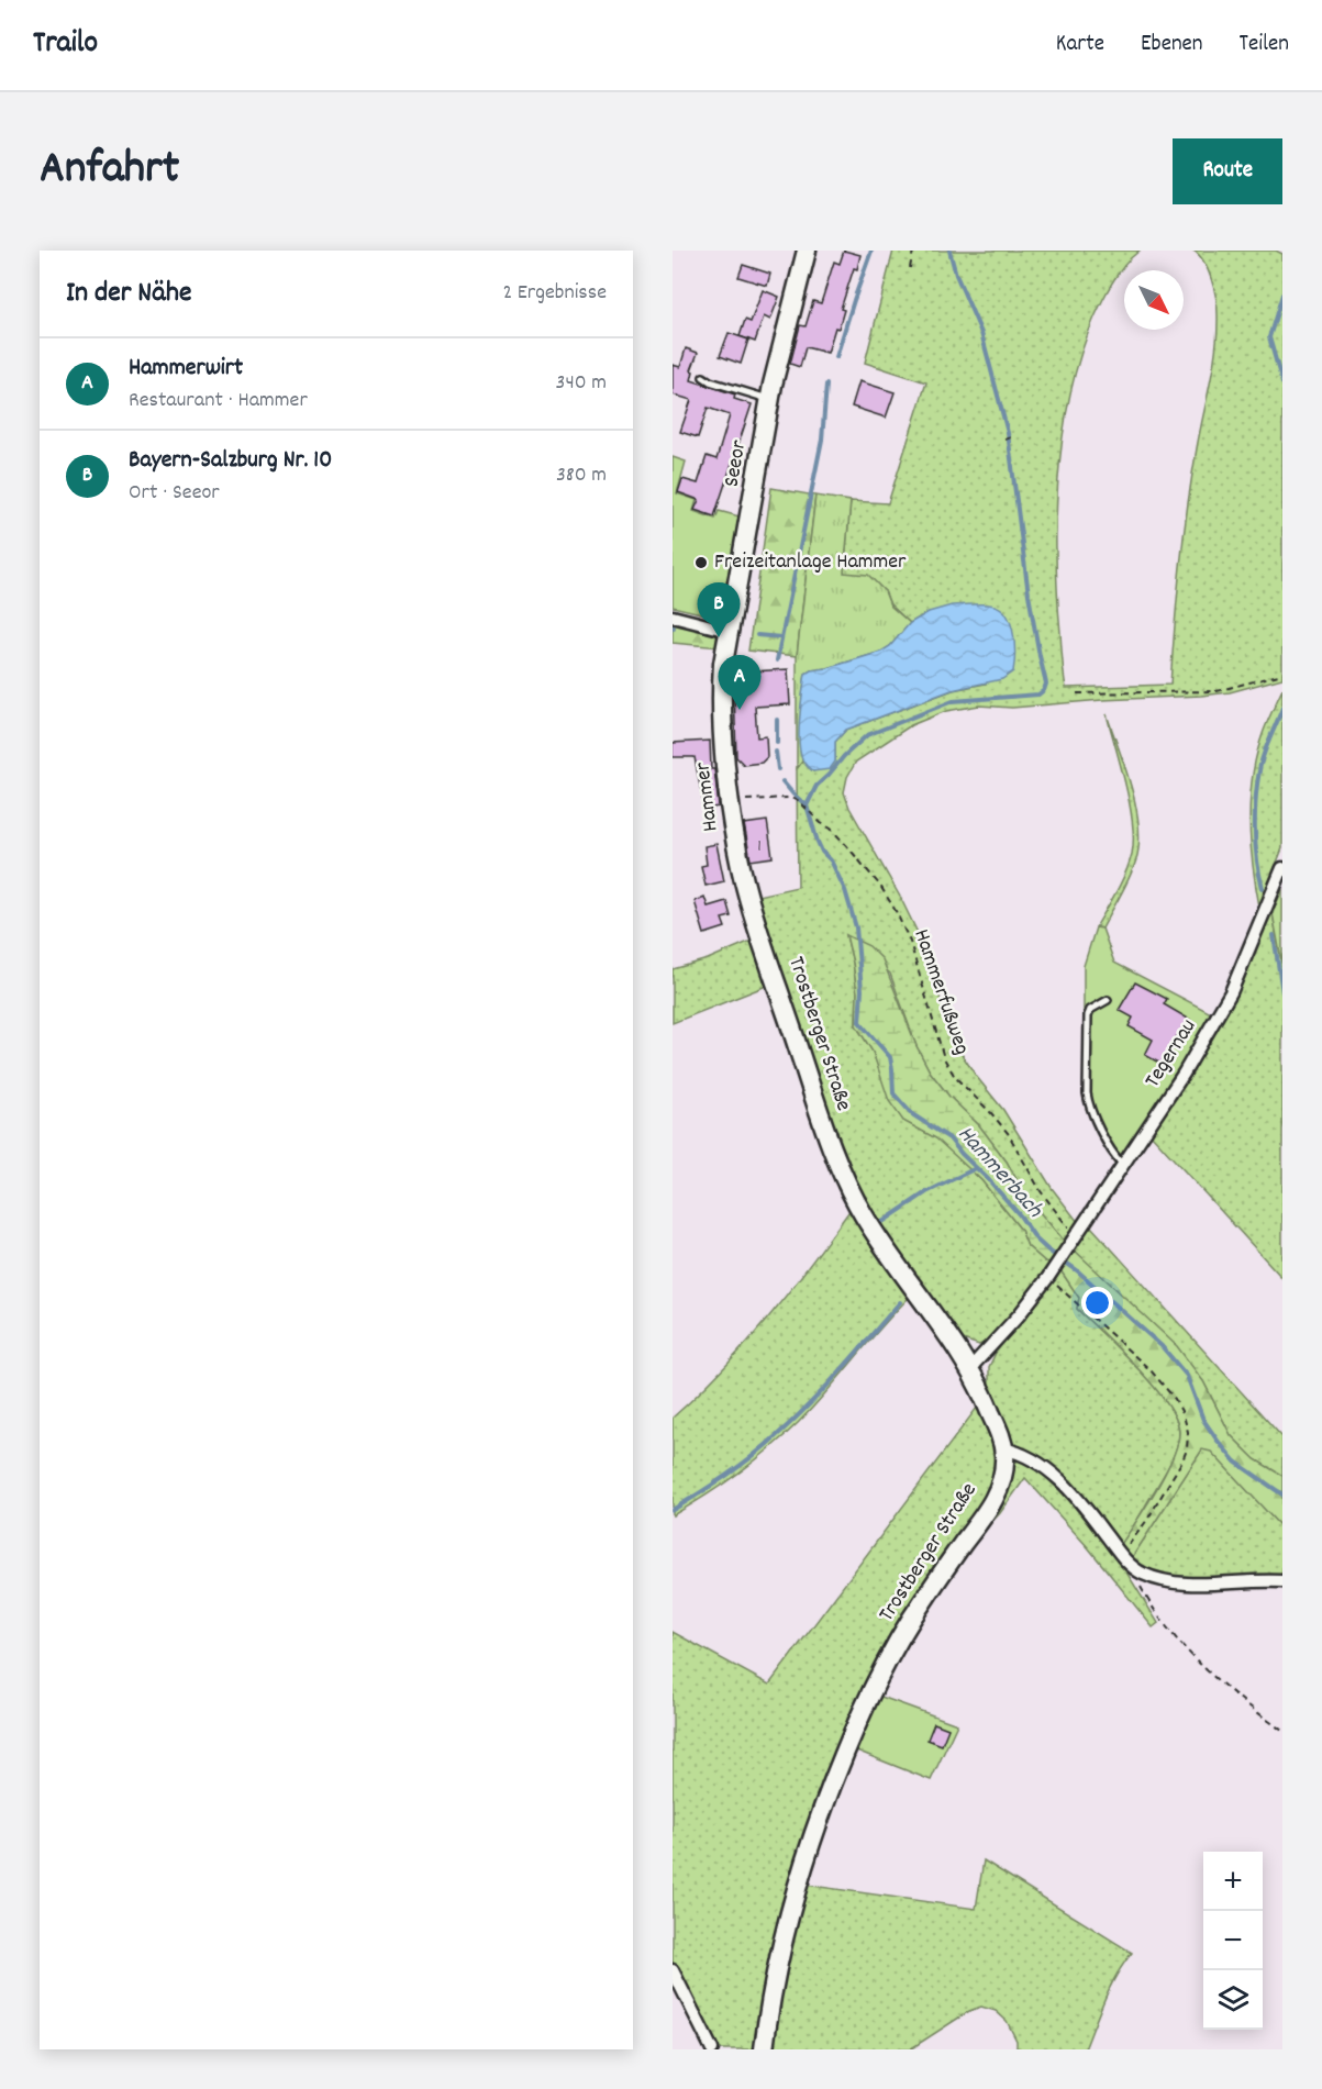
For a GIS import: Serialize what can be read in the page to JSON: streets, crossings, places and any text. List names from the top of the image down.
{
  "streets": {
    "main road": ["Seeor", "Hammer", "Trostberger Straße"],
    "street": ["Tegernau"],
    "path": ["Hammerfußweg"]
  },
  "crossings": [
    ["Seeor", "Hammer"],
    ["Hammer", "Hammerfußweg"],
    ["Hammer", "Trostberger Straße"],
    ["Hammerfußweg", "Tegernau"],
    ["Trostberger Straße", "Tegernau"]
  ],
  "water": ["Hammerbach"],
  "places": ["Freizeitanlage Hammer"],
  "house_numbers": ["1"],
  "north": "bottom right",
  "page": {
    "header": "Trailo",
    "nav": ["Karte", "Ebenen", "Teilen"],
    "title": "Anfahrt",
    "buttons": "Route",
    "heading": ["In der Nähe", "2 Ergebnisse"],
    "list": [
      {
        "mark": "A",
        "name": "Hammerwirt",
        "note": "Restaurant · Hammer",
        "value": "340 m"
      },
      {
        "mark": "B",
        "name": "Bayern-Salzburg Nr. 10",
        "note": "Ort · Seeor",
        "value": "380 m"
      }
    ],
    "pins": ["B", "A"],
    "map_buttons": ["+", "−"]
  }
}
